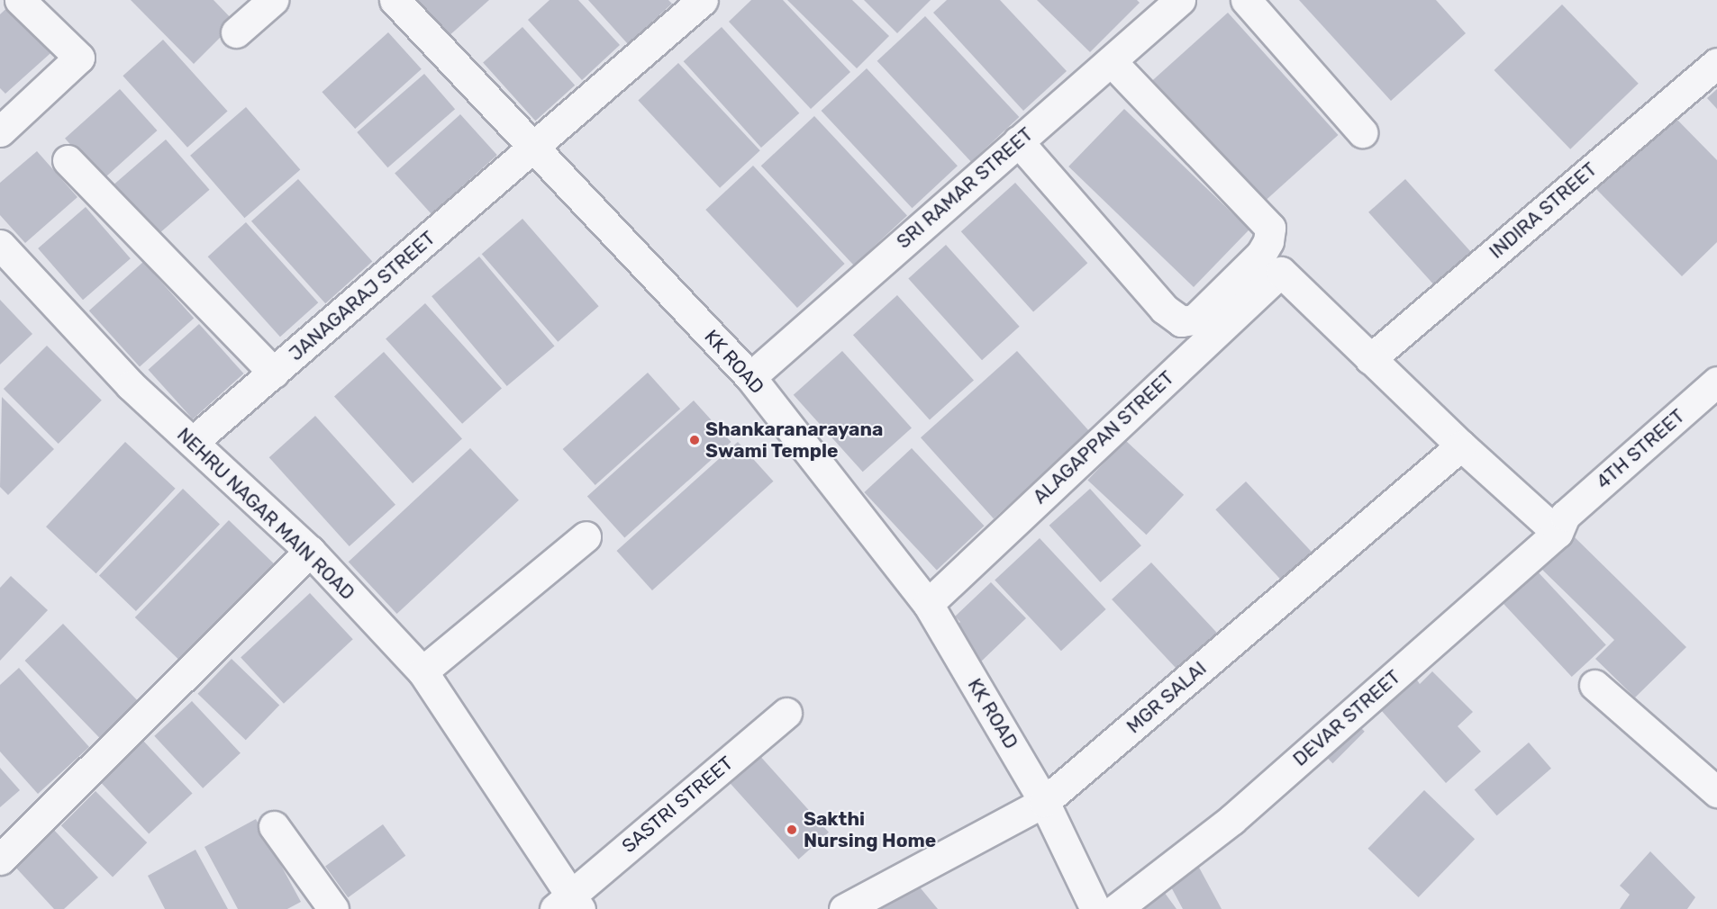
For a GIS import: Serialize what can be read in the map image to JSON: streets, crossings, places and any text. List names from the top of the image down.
{
  "streets": {
    "street": [
      "SRI RAMAR STREET",
      "INDIRA STREET",
      "JANAGARAJ STREET",
      "KK ROAD",
      "ALAGAPPAN STREET",
      "4TH STREET",
      "NEHRU NAGAR MAIN ROAD",
      "MGR SALAI",
      "DEVAR STREET",
      "SASTRI STREET"
    ]
  },
  "crossings": [
    ["SRI RAMAR STREET", "KK ROAD"],
    ["INDIRA STREET", "ALAGAPPAN STREET"],
    ["JANAGARAJ STREET", "KK ROAD"],
    ["JANAGARAJ STREET", "NEHRU NAGAR MAIN ROAD"],
    ["KK ROAD", "ALAGAPPAN STREET"],
    ["KK ROAD", "MGR SALAI"],
    ["4TH STREET", "DEVAR STREET"],
    ["NEHRU NAGAR MAIN ROAD", "SASTRI STREET"]
  ],
  "places": ["Shankaranarayana Swami Temple", "Sakthi Nursing Home"]
}
